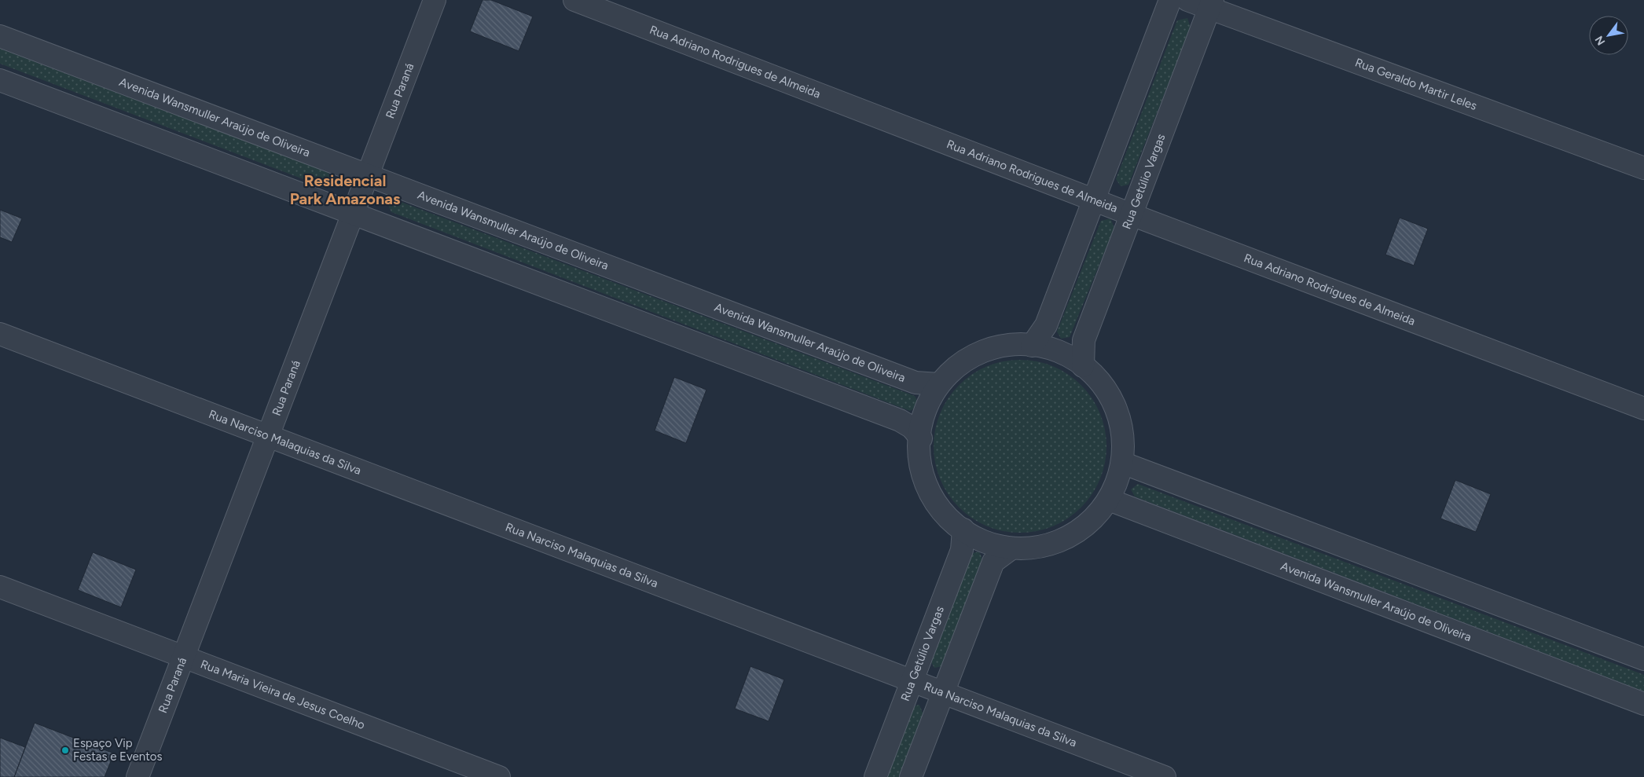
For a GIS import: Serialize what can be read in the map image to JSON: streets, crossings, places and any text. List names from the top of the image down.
{
  "streets": {
    "street": [
      "Rua Adriano Rodrigues de Almeida",
      "Rua Geraldo Martir Leles",
      "Rua Paraná",
      "Avenida Wansmuller Araújo de Oliveira",
      "Rua Getúlio Vargas",
      "Rua Narciso Malaquias da Silva",
      "Rua Maria Vieira de Jesus Coelho"
    ]
  },
  "crossings": [
    ["Rua Adriano Rodrigues de Almeida", "Rua Getúlio Vargas"],
    ["Rua Geraldo Martir Leles", "Rua Getúlio Vargas"],
    ["Rua Paraná", "Avenida Wansmuller Araújo de Oliveira"],
    ["Rua Paraná", "Rua Narciso Malaquias da Silva"],
    ["Rua Paraná", "Rua Maria Vieira de Jesus Coelho"],
    ["Rua Getúlio Vargas", "Rua Narciso Malaquias da Silva"]
  ],
  "districts": ["Residencial Park Amazonas"],
  "places": ["Espaço Vip Festas e Eventos"],
  "north": "bottom left"
}
